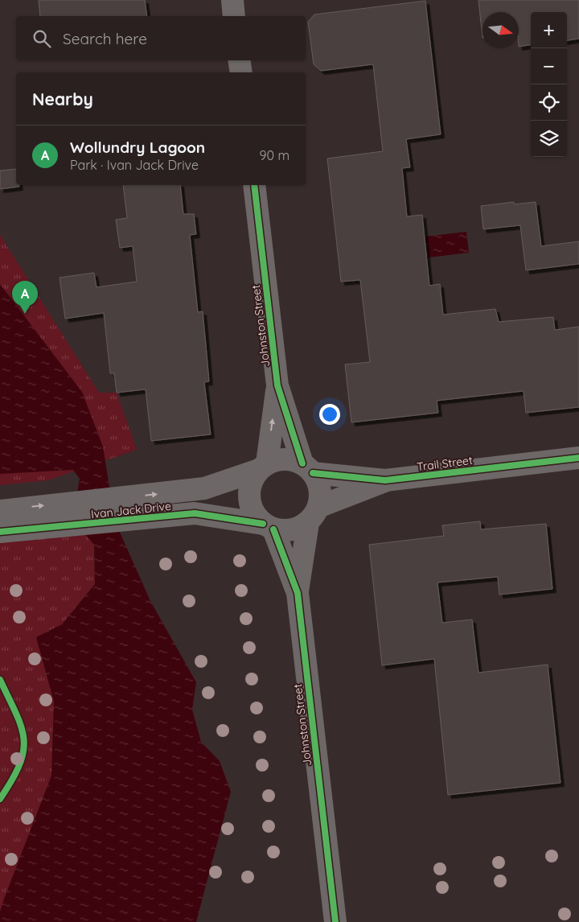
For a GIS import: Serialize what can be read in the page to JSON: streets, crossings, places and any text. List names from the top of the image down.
{
  "streets": {
    "street": ["Johnston Street", "Trail Street", "Ivan Jack Drive"]
  },
  "crossings": [
    ["Johnston Street", "Trail Street"],
    ["Johnston Street", "Ivan Jack Drive"],
    ["Trail Street", "Ivan Jack Drive"]
  ],
  "north": "right",
  "page": {
    "map_buttons": ["+", "−"],
    "search": "Search here",
    "heading": "Nearby",
    "list": [
      {
        "mark": "A",
        "name": "Wollundry Lagoon",
        "note": "Park · Ivan Jack Drive",
        "value": "90 m"
      }
    ],
    "pins": "A"
  }
}
